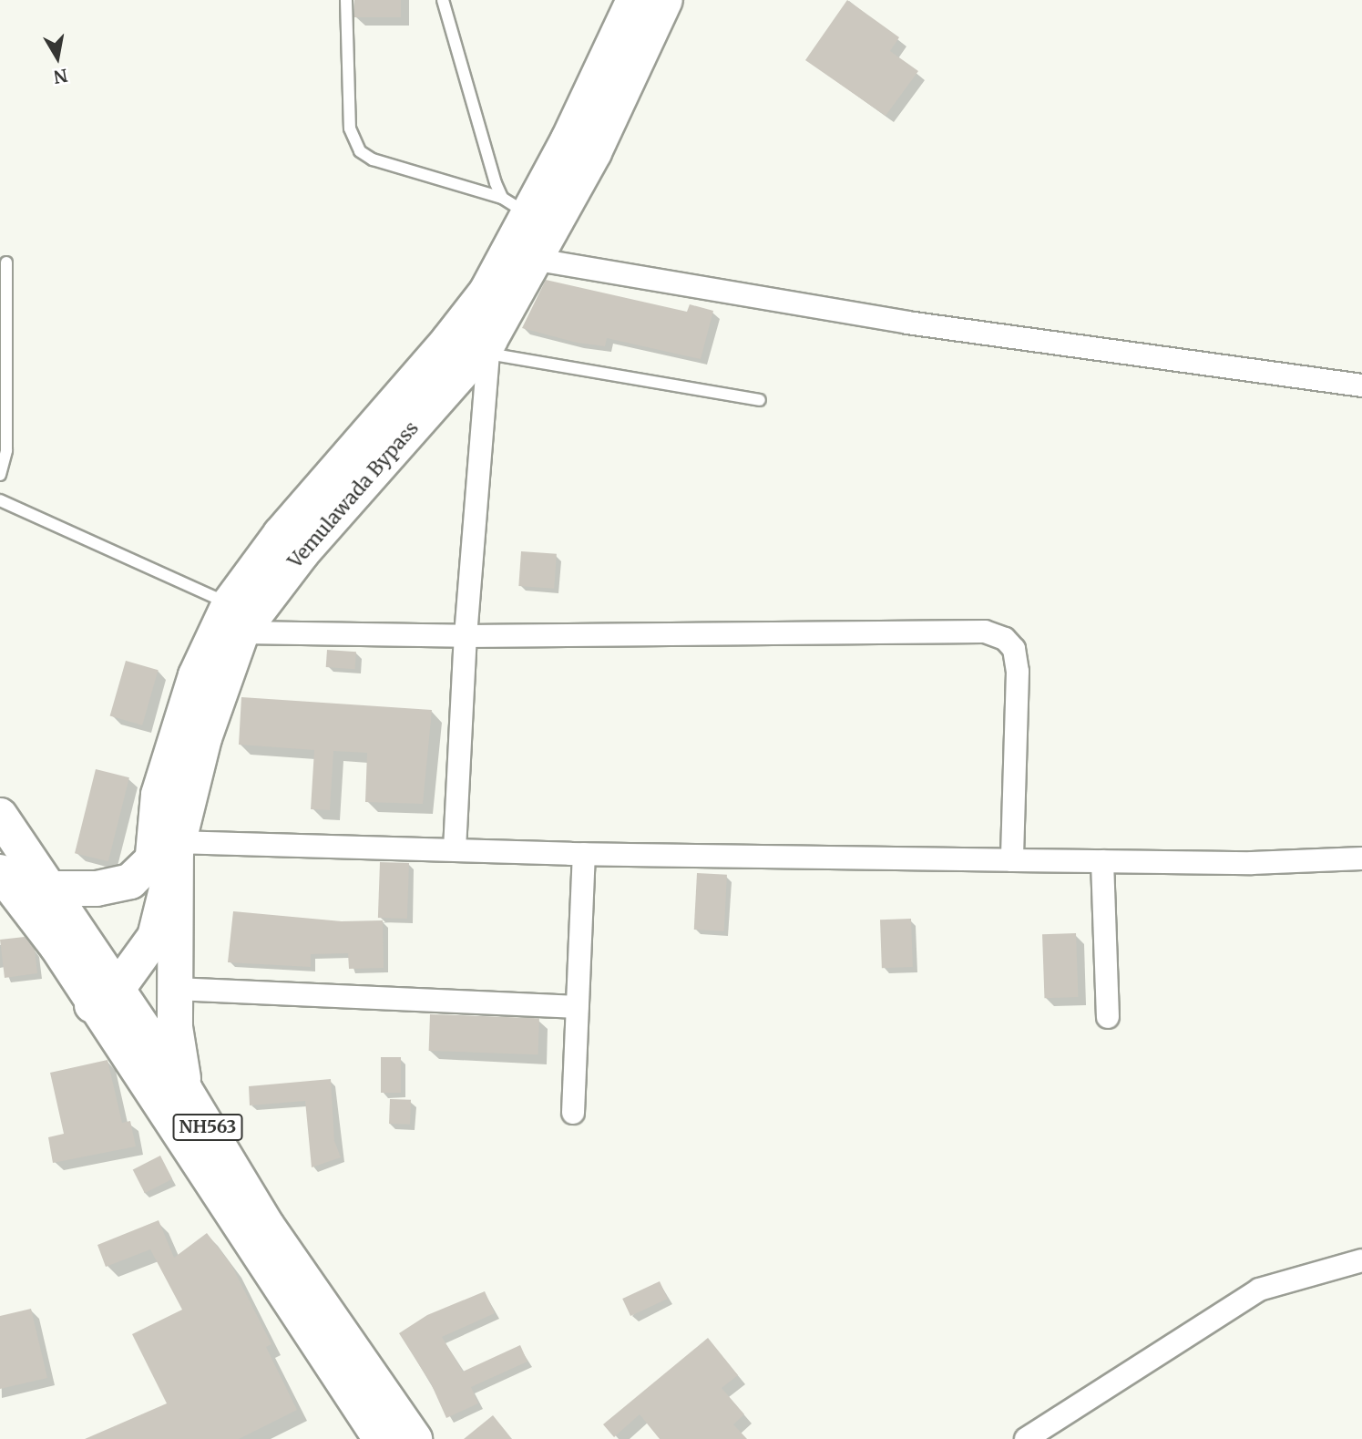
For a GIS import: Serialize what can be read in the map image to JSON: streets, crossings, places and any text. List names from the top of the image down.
{
  "streets": {
    "main road": ["Vemulawada Bypass", "NH563"]
  },
  "crossings": [
    ["Vemulawada Bypass", "NH563"]
  ],
  "north": "bottom"
}
